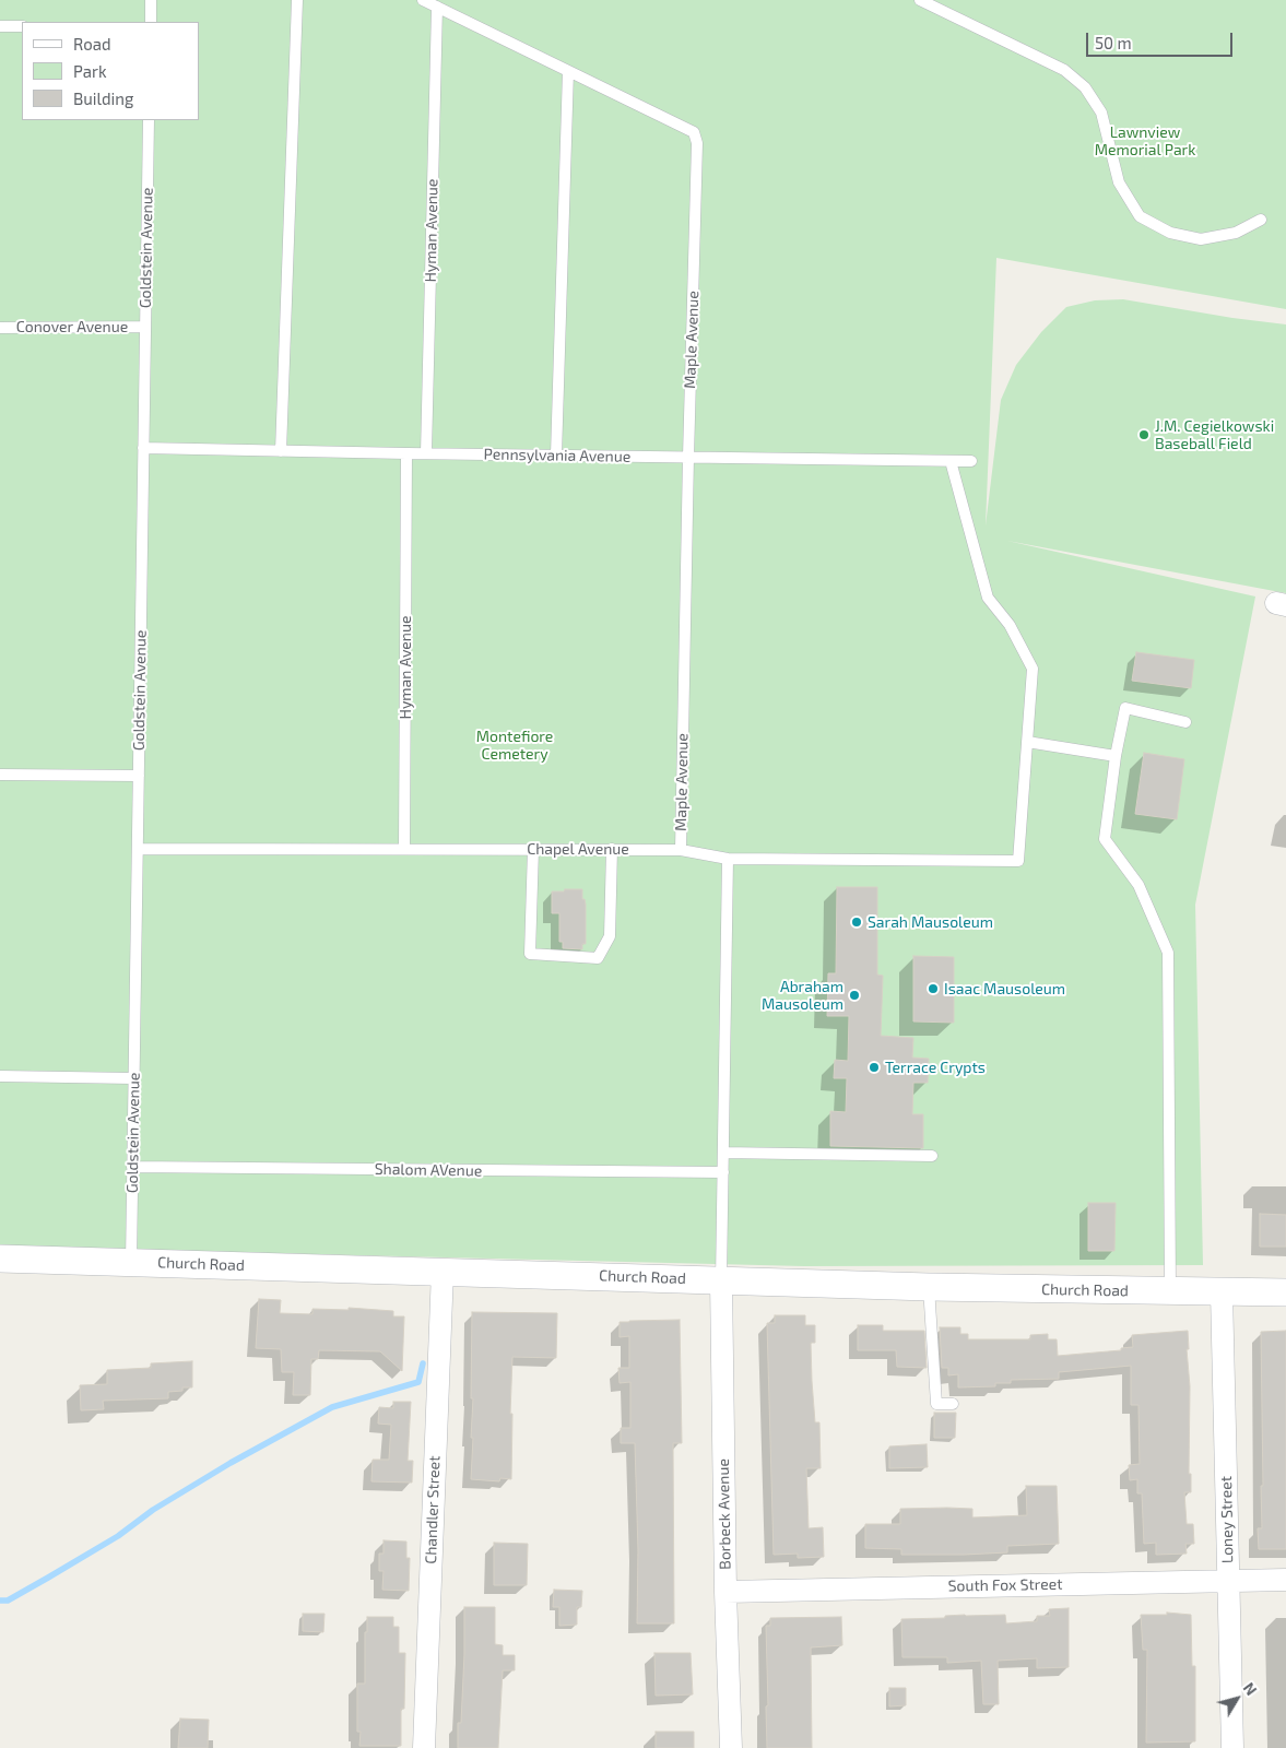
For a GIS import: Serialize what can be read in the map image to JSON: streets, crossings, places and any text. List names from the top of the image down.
{
  "streets": {
    "street": [
      "Church Road",
      "Chandler Street",
      "Borbeck Avenue",
      "Loney Street",
      "South Fox Street"
    ],
    "lane": [
      "Hyman Avenue",
      "Goldstein Avenue",
      "Conover Avenue",
      "Maple Avenue",
      "Pennsylvania Avenue",
      "Chapel Avenue",
      "Shalom AVenue"
    ]
  },
  "crossings": [
    ["Hyman Avenue", "Maple Avenue"],
    ["Hyman Avenue", "Pennsylvania Avenue"],
    ["Hyman Avenue", "Chapel Avenue"],
    ["Goldstein Avenue", "Conover Avenue"],
    ["Goldstein Avenue", "Pennsylvania Avenue"],
    ["Goldstein Avenue", "Chapel Avenue"],
    ["Goldstein Avenue", "Shalom AVenue"],
    ["Goldstein Avenue", "Church Road"],
    ["Maple Avenue", "Pennsylvania Avenue"],
    ["Maple Avenue", "Chapel Avenue"],
    ["Church Road", "Chandler Street"],
    ["Church Road", "Borbeck Avenue"],
    ["Church Road", "Loney Street"],
    ["Borbeck Avenue", "South Fox Street"],
    ["Loney Street", "South Fox Street"]
  ],
  "parks": ["Lawnview Memorial Park", "Montefiore Cemetery"],
  "places": [
    "J.M. Cegielkowski Baseball Field",
    "Sarah Mausoleum",
    "Isaac Mausoleum",
    "Abraham Mausoleum",
    "Terrace Crypts"
  ],
  "legend": ["Road", "Park", "Building"],
  "scale_bar": "50 m",
  "north": "top right"
}
